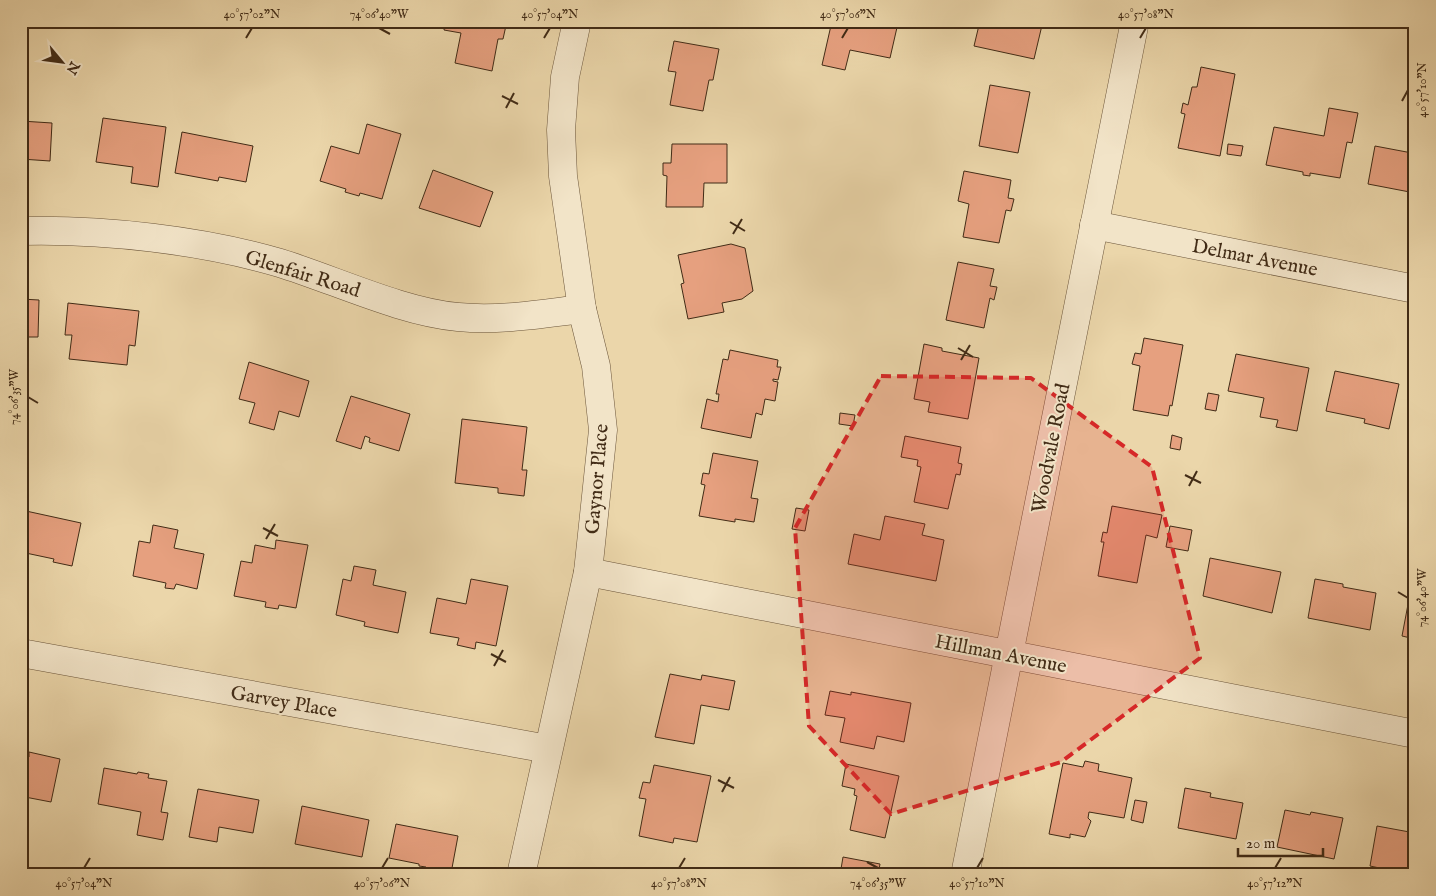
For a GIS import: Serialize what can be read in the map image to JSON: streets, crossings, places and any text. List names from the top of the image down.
{
  "streets": {
    "street": [
      "Delmar Avenue",
      "Glenfair Road",
      "Woodvale Road",
      "Gaynor Place",
      "Hillman Avenue",
      "Garvey Place"
    ]
  },
  "crossings": [
    ["Delmar Avenue", "Woodvale Road"],
    ["Glenfair Road", "Gaynor Place"],
    ["Woodvale Road", "Hillman Avenue"],
    ["Gaynor Place", "Hillman Avenue"],
    ["Gaynor Place", "Garvey Place"]
  ],
  "scale_bar": "20 m",
  "north": "bottom right",
  "coordinates": [
    "40°57'02\"N",
    "74°06'40\"W",
    "40°57'04\"N",
    "40°57'06\"N",
    "40°57'08\"N",
    "40°57'10\"N",
    "74°06'35\"W",
    "40°57'12\"N"
  ]
}
